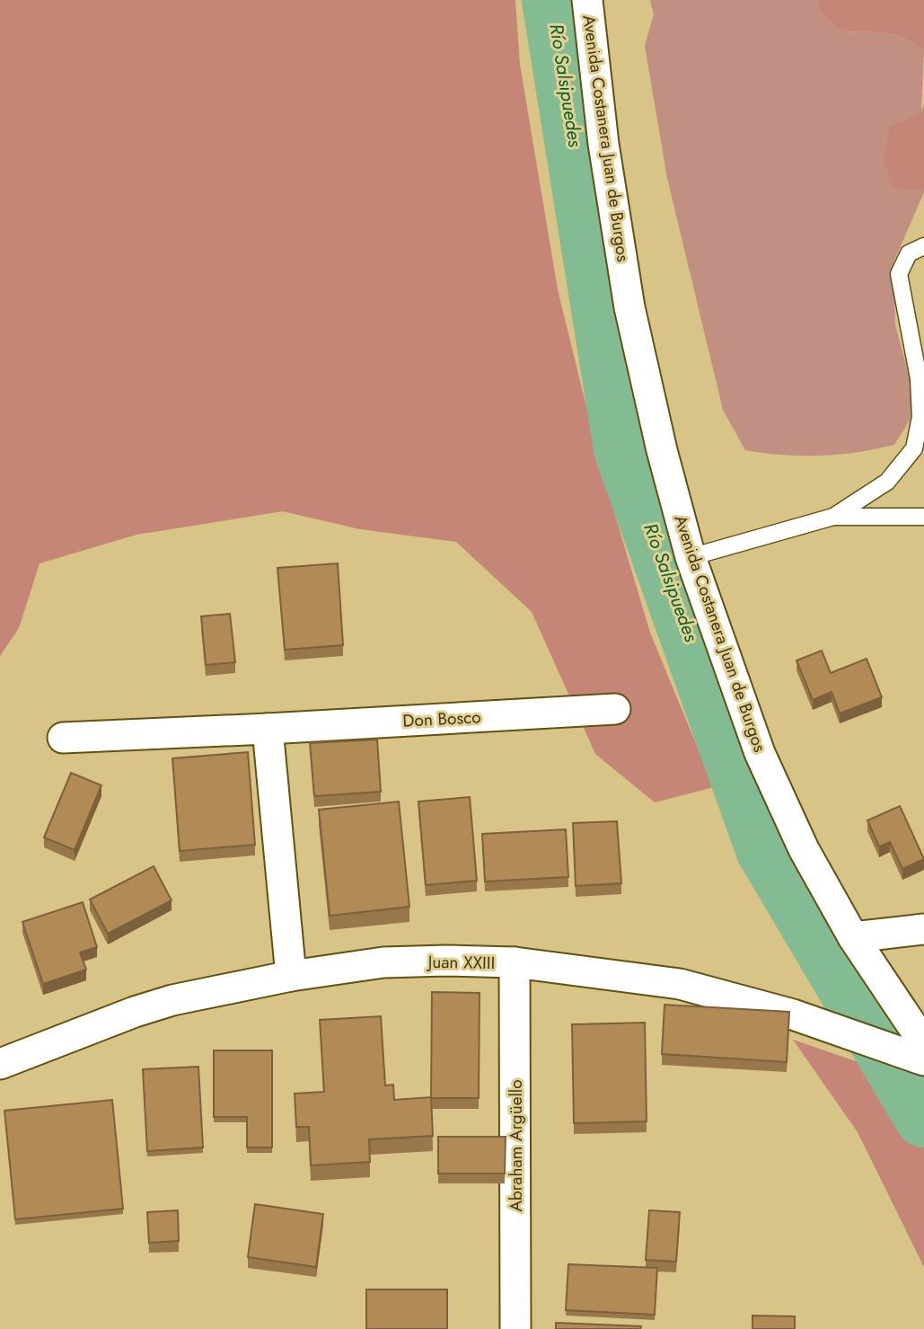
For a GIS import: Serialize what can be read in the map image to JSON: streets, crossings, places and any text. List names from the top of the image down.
{
  "streets": {
    "street": [
      "Avenida Costanera Juan de Burgos",
      "Don Bosco",
      "Juan XXIII",
      "Abraham Argüello"
    ]
  },
  "crossings": [
    ["Avenida Costanera Juan de Burgos", "Juan XXIII"],
    ["Juan XXIII", "Abraham Argüello"]
  ],
  "water": ["Río Salsipuedes"]
}
